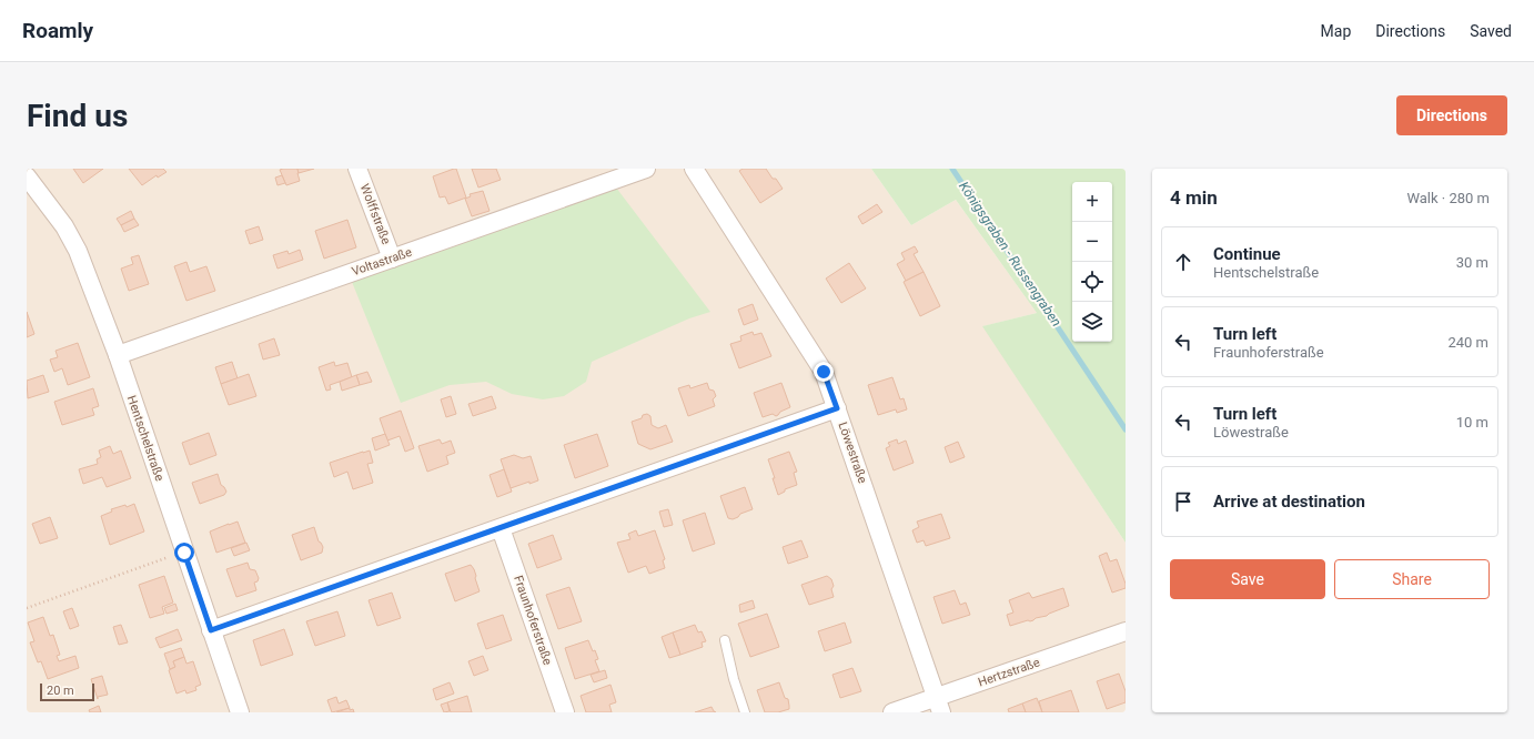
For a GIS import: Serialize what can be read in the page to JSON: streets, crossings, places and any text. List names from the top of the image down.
{
  "streets": {
    "street": [
      "Wolffstraße",
      "Voltastraße",
      "Hentschelstraße",
      "Löwestraße",
      "Fraunhoferstraße",
      "Hertzstraße"
    ]
  },
  "crossings": [
    ["Wolffstraße", "Voltastraße"],
    ["Voltastraße", "Hentschelstraße"],
    ["Löwestraße", "Hertzstraße"]
  ],
  "water": ["Königsgraben - Russengraben"],
  "scale_bar": "20 m",
  "page": {
    "header": "Roamly",
    "nav": ["Map", "Directions", "Saved"],
    "buttons": [
      "Directions",
      ["Save", "Share"]
    ],
    "title": "Find us",
    "heading": ["4 min", "Walk · 280 m"],
    "map_buttons": ["+", "−"],
    "list": [
      ["Continue", "Hentschelstraße", "30 m"],
      ["Turn left", "Fraunhoferstraße", "240 m"],
      ["Turn left", "Löwestraße", "10 m"],
      "Arrive at destination"
    ],
    "scale": "20 m"
  }
}
